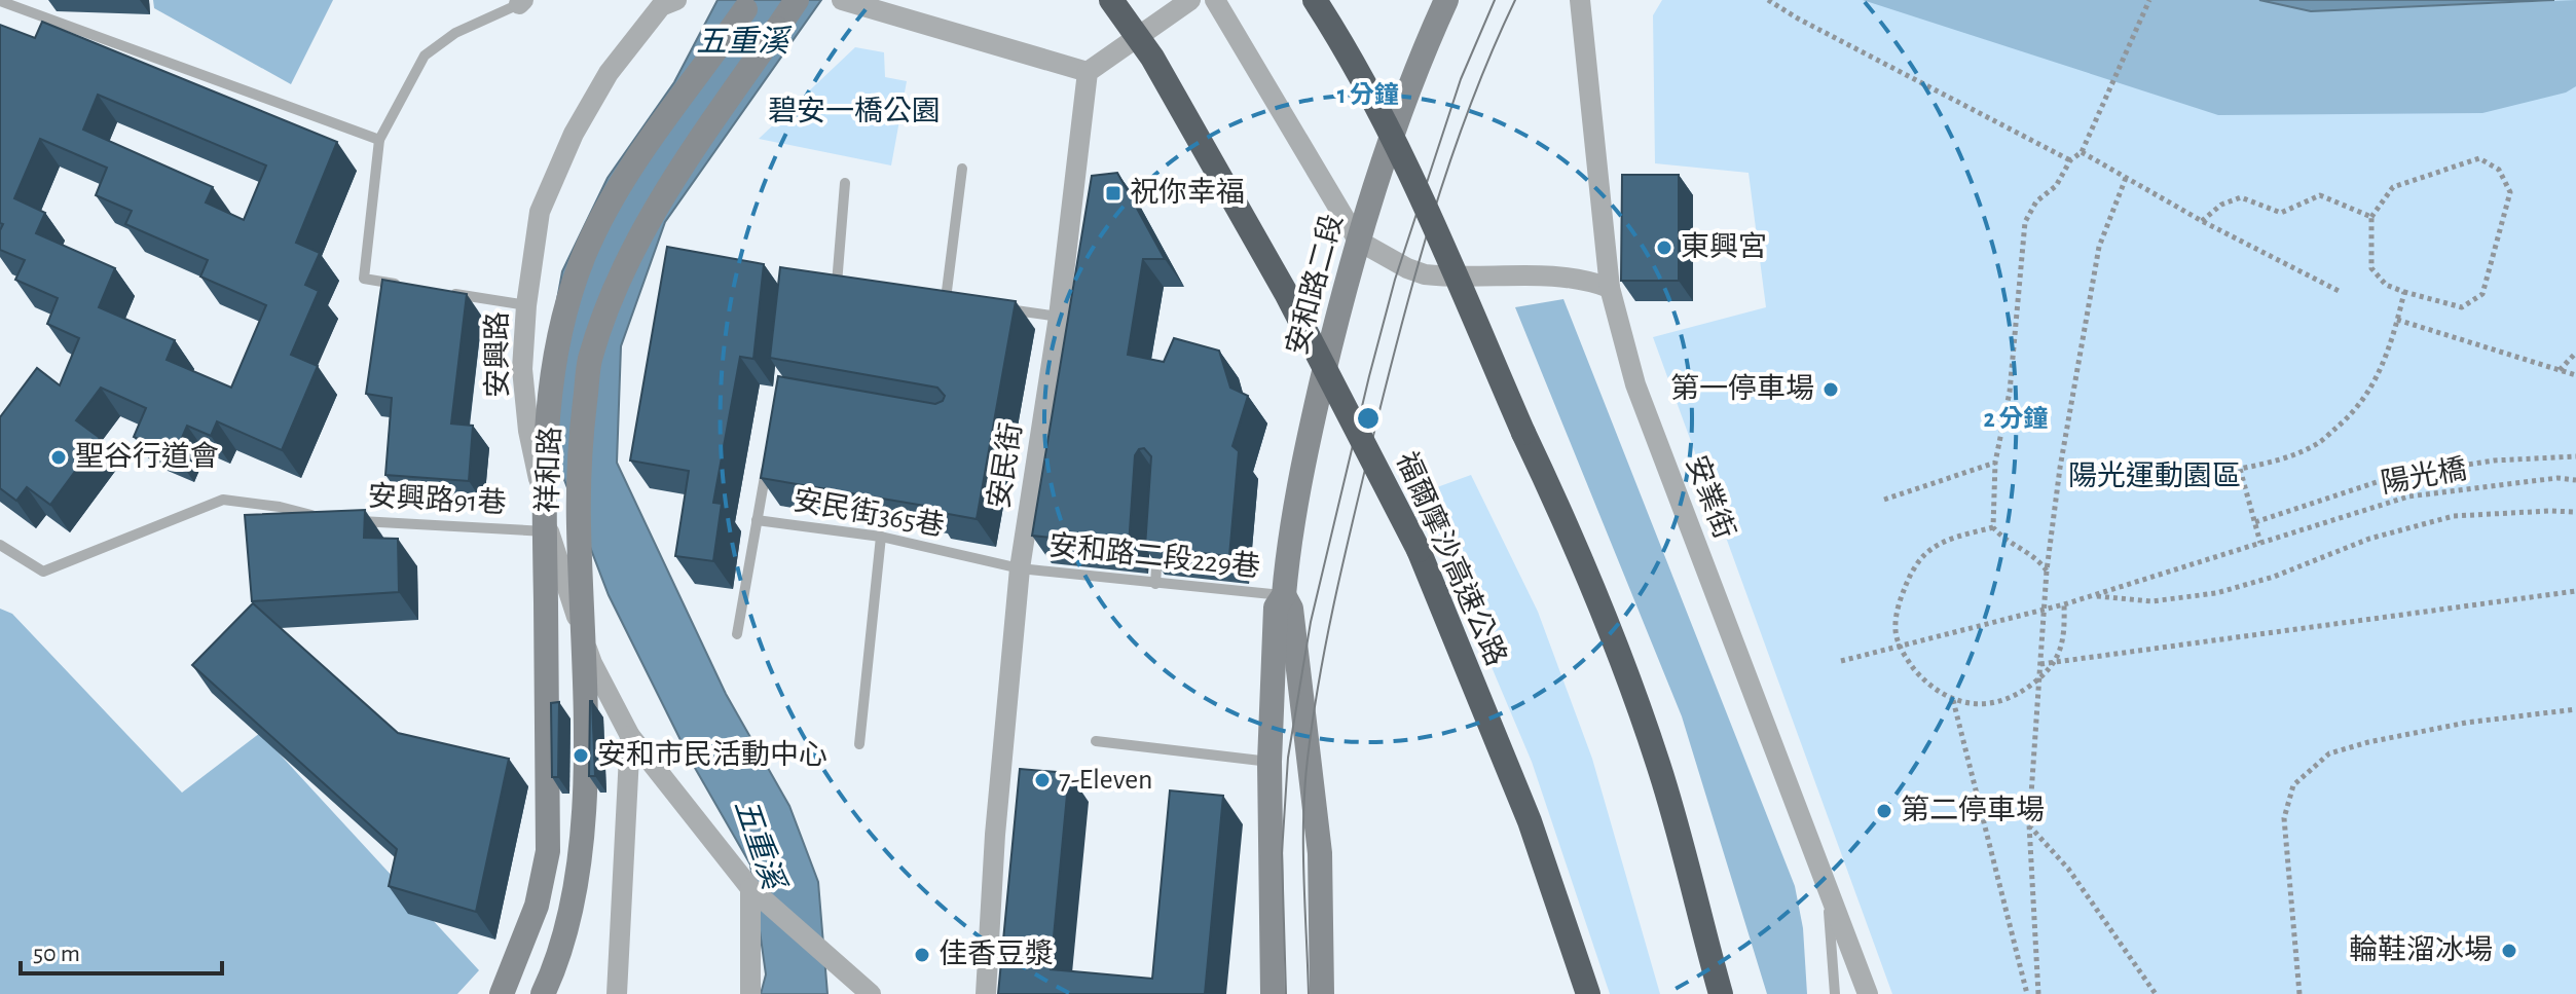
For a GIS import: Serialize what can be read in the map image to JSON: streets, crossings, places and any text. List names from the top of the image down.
{
  "streets": {
    "highway": ["福爾摩沙高速公路"],
    "main road": ["安和路二段", "祥和路"],
    "street": ["安興路", "安民街", "安業街"],
    "lane": ["安興路91巷", "安民街365巷", "安和路二段229巷"],
    "path": ["陽光橋"]
  },
  "crossings": [
    ["安和路二段", "安和路二段229巷"],
    ["安興路", "安興路91巷"],
    ["安民街", "安民街365巷"],
    ["安民街", "安和路二段229巷"],
    ["安民街365巷", "安和路二段229巷"]
  ],
  "water": ["五重溪"],
  "parks": ["碧安一橋公園", "陽光運動園區"],
  "places": {
    "transit": ["祝你幸福"],
    "other": [
      "東興宮",
      "第一停車場",
      "聖谷行道會",
      "安和市民活動中心",
      "7-Eleven",
      "第二停車場",
      "輪鞋溜冰場",
      "佳香豆漿"
    ]
  },
  "scale_bar": "50 m",
  "rings": ["1 分鐘", "2 分鐘"]
}
